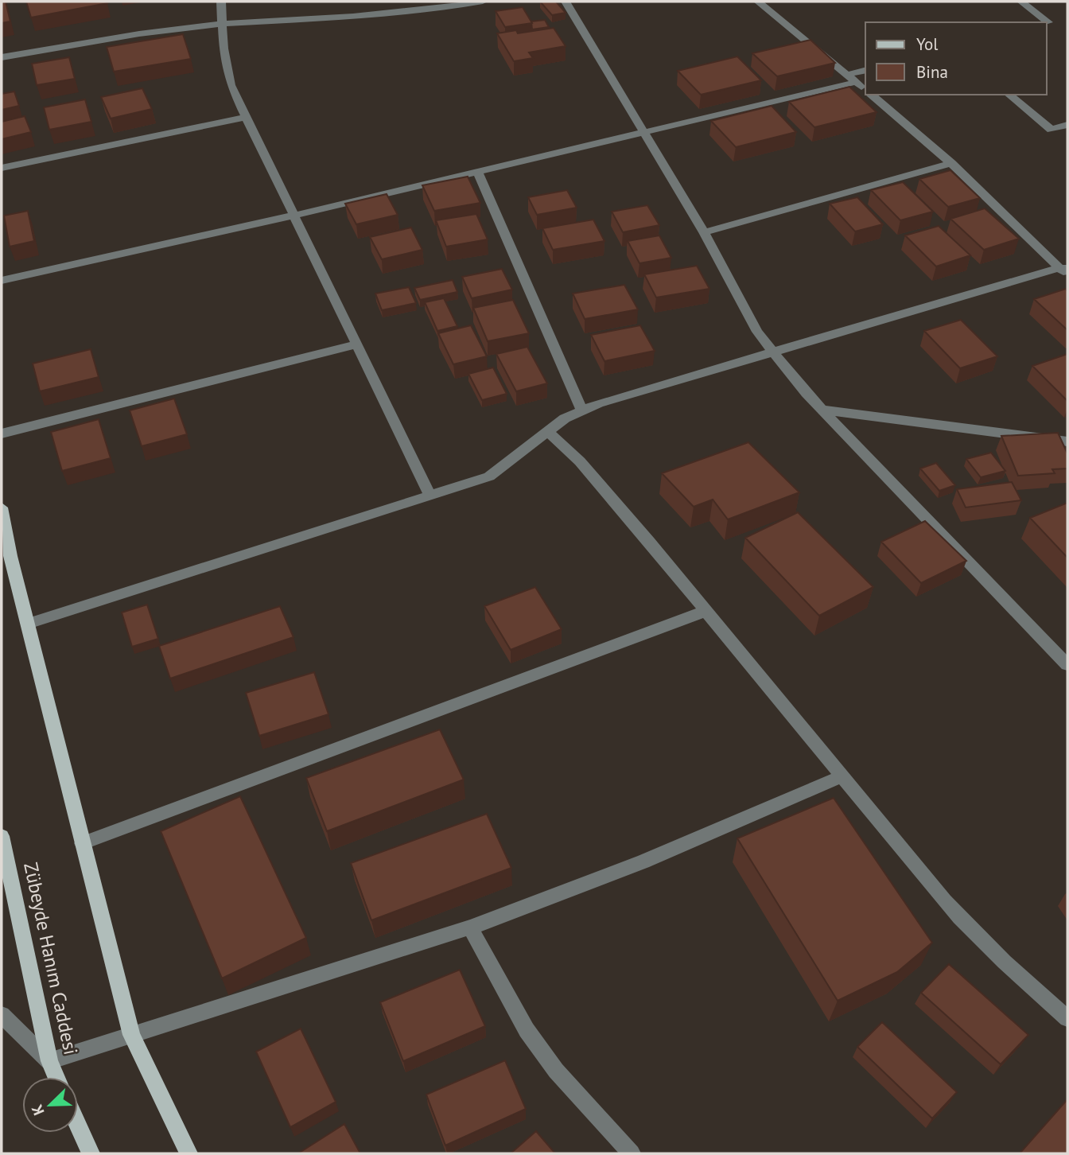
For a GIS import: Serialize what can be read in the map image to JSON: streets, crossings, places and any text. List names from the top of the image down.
{
  "streets": {
    "main road": ["Zübeyde Hanım Caddesi"]
  },
  "legend": ["Yol", "Bina"],
  "north": "bottom left"
}
